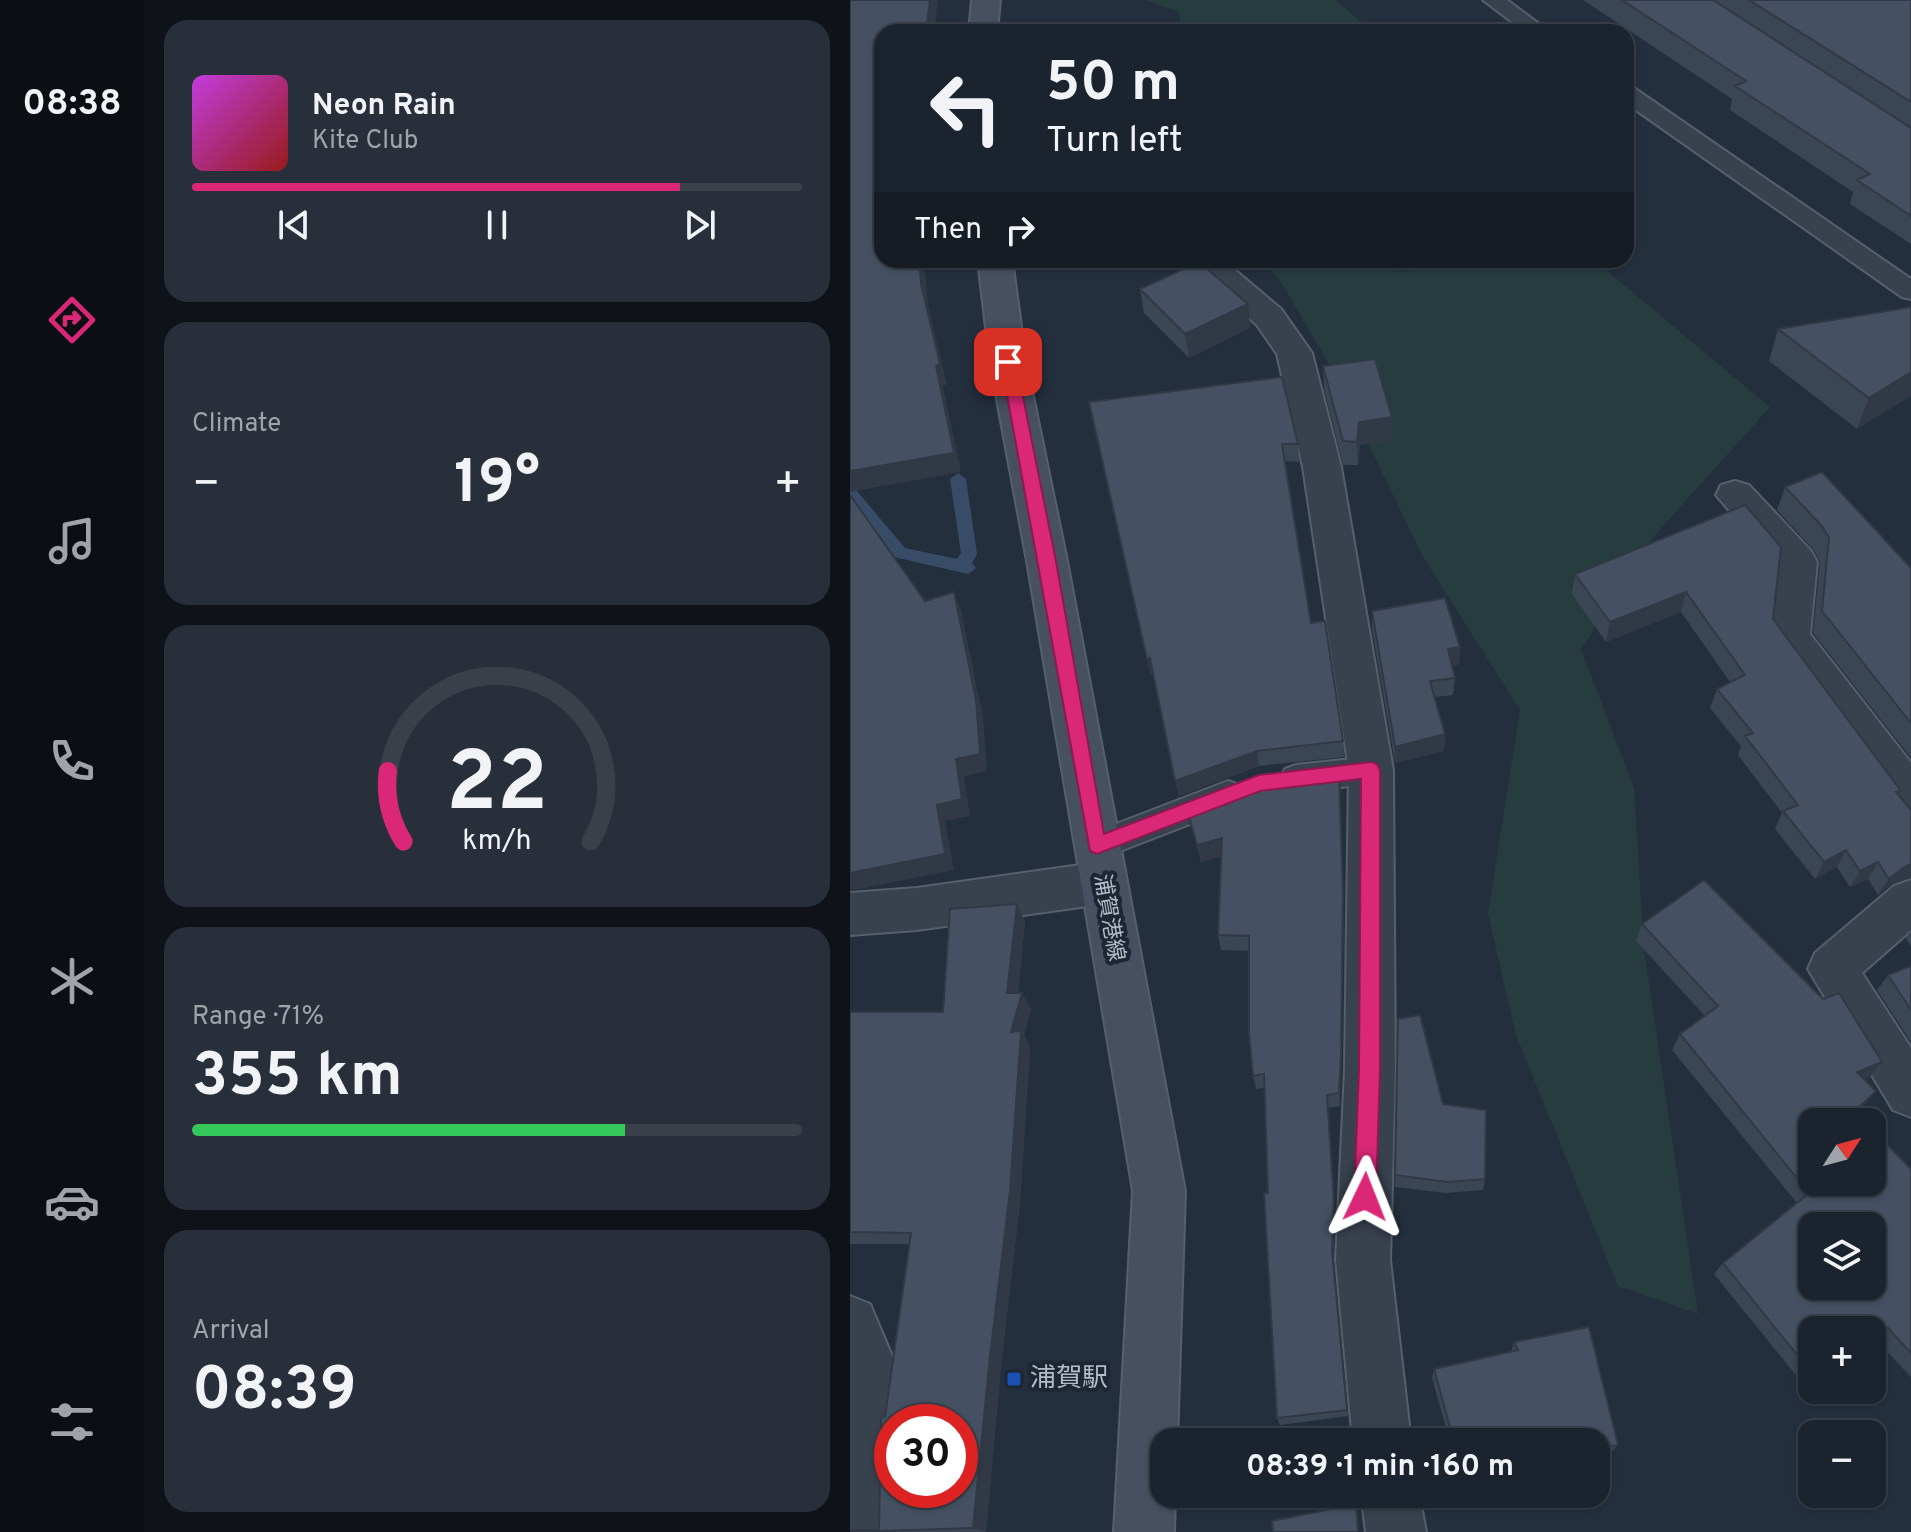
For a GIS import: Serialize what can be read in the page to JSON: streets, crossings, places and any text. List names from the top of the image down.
{
  "streets": {
    "main road": ["浦賀港線"]
  },
  "places": {
    "transit": ["浦賀駅"]
  },
  "north": "top right",
  "page": {
    "tabs": "08:38",
    "turn": ["50 m", "Turn left"],
    "song": ["Neon Rain", "Kite Club"],
    "then": "Then",
    "tile": [
      "Climate",
      ["Range · 71%", "355 km"],
      ["Arrival", "08:39"]
    ],
    "heat": ["−", "19°", "+"],
    "map_buttons": ["+", "−"],
    "limit": "30",
    "trip": "08:39 · 1 min · 160 m",
    "gauge": ["22", "km/h"]
  }
}
